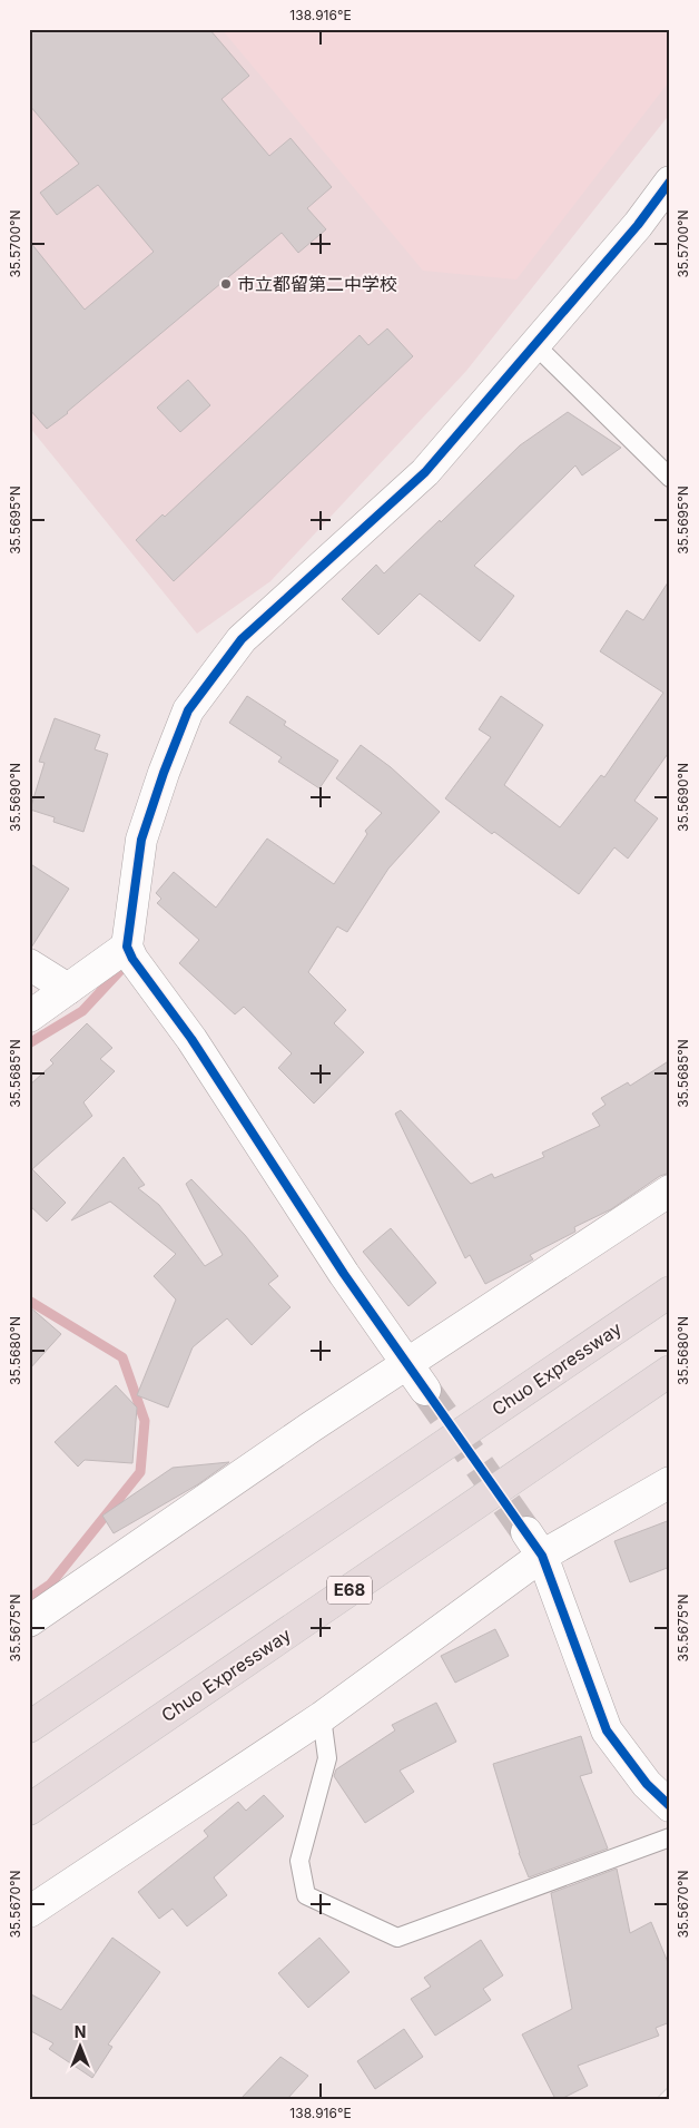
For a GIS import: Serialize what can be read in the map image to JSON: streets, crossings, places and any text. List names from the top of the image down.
{
  "streets": {
    "highway": ["Chuo Expressway", "E68"]
  },
  "places": ["市立都留第二中学校"],
  "north": "top",
  "coordinates": [
    "138.916°E",
    "35.5700°N",
    "35.5695°N",
    "35.5690°N",
    "35.5685°N",
    "35.5680°N",
    "35.5675°N",
    "35.5670°N"
  ]
}
